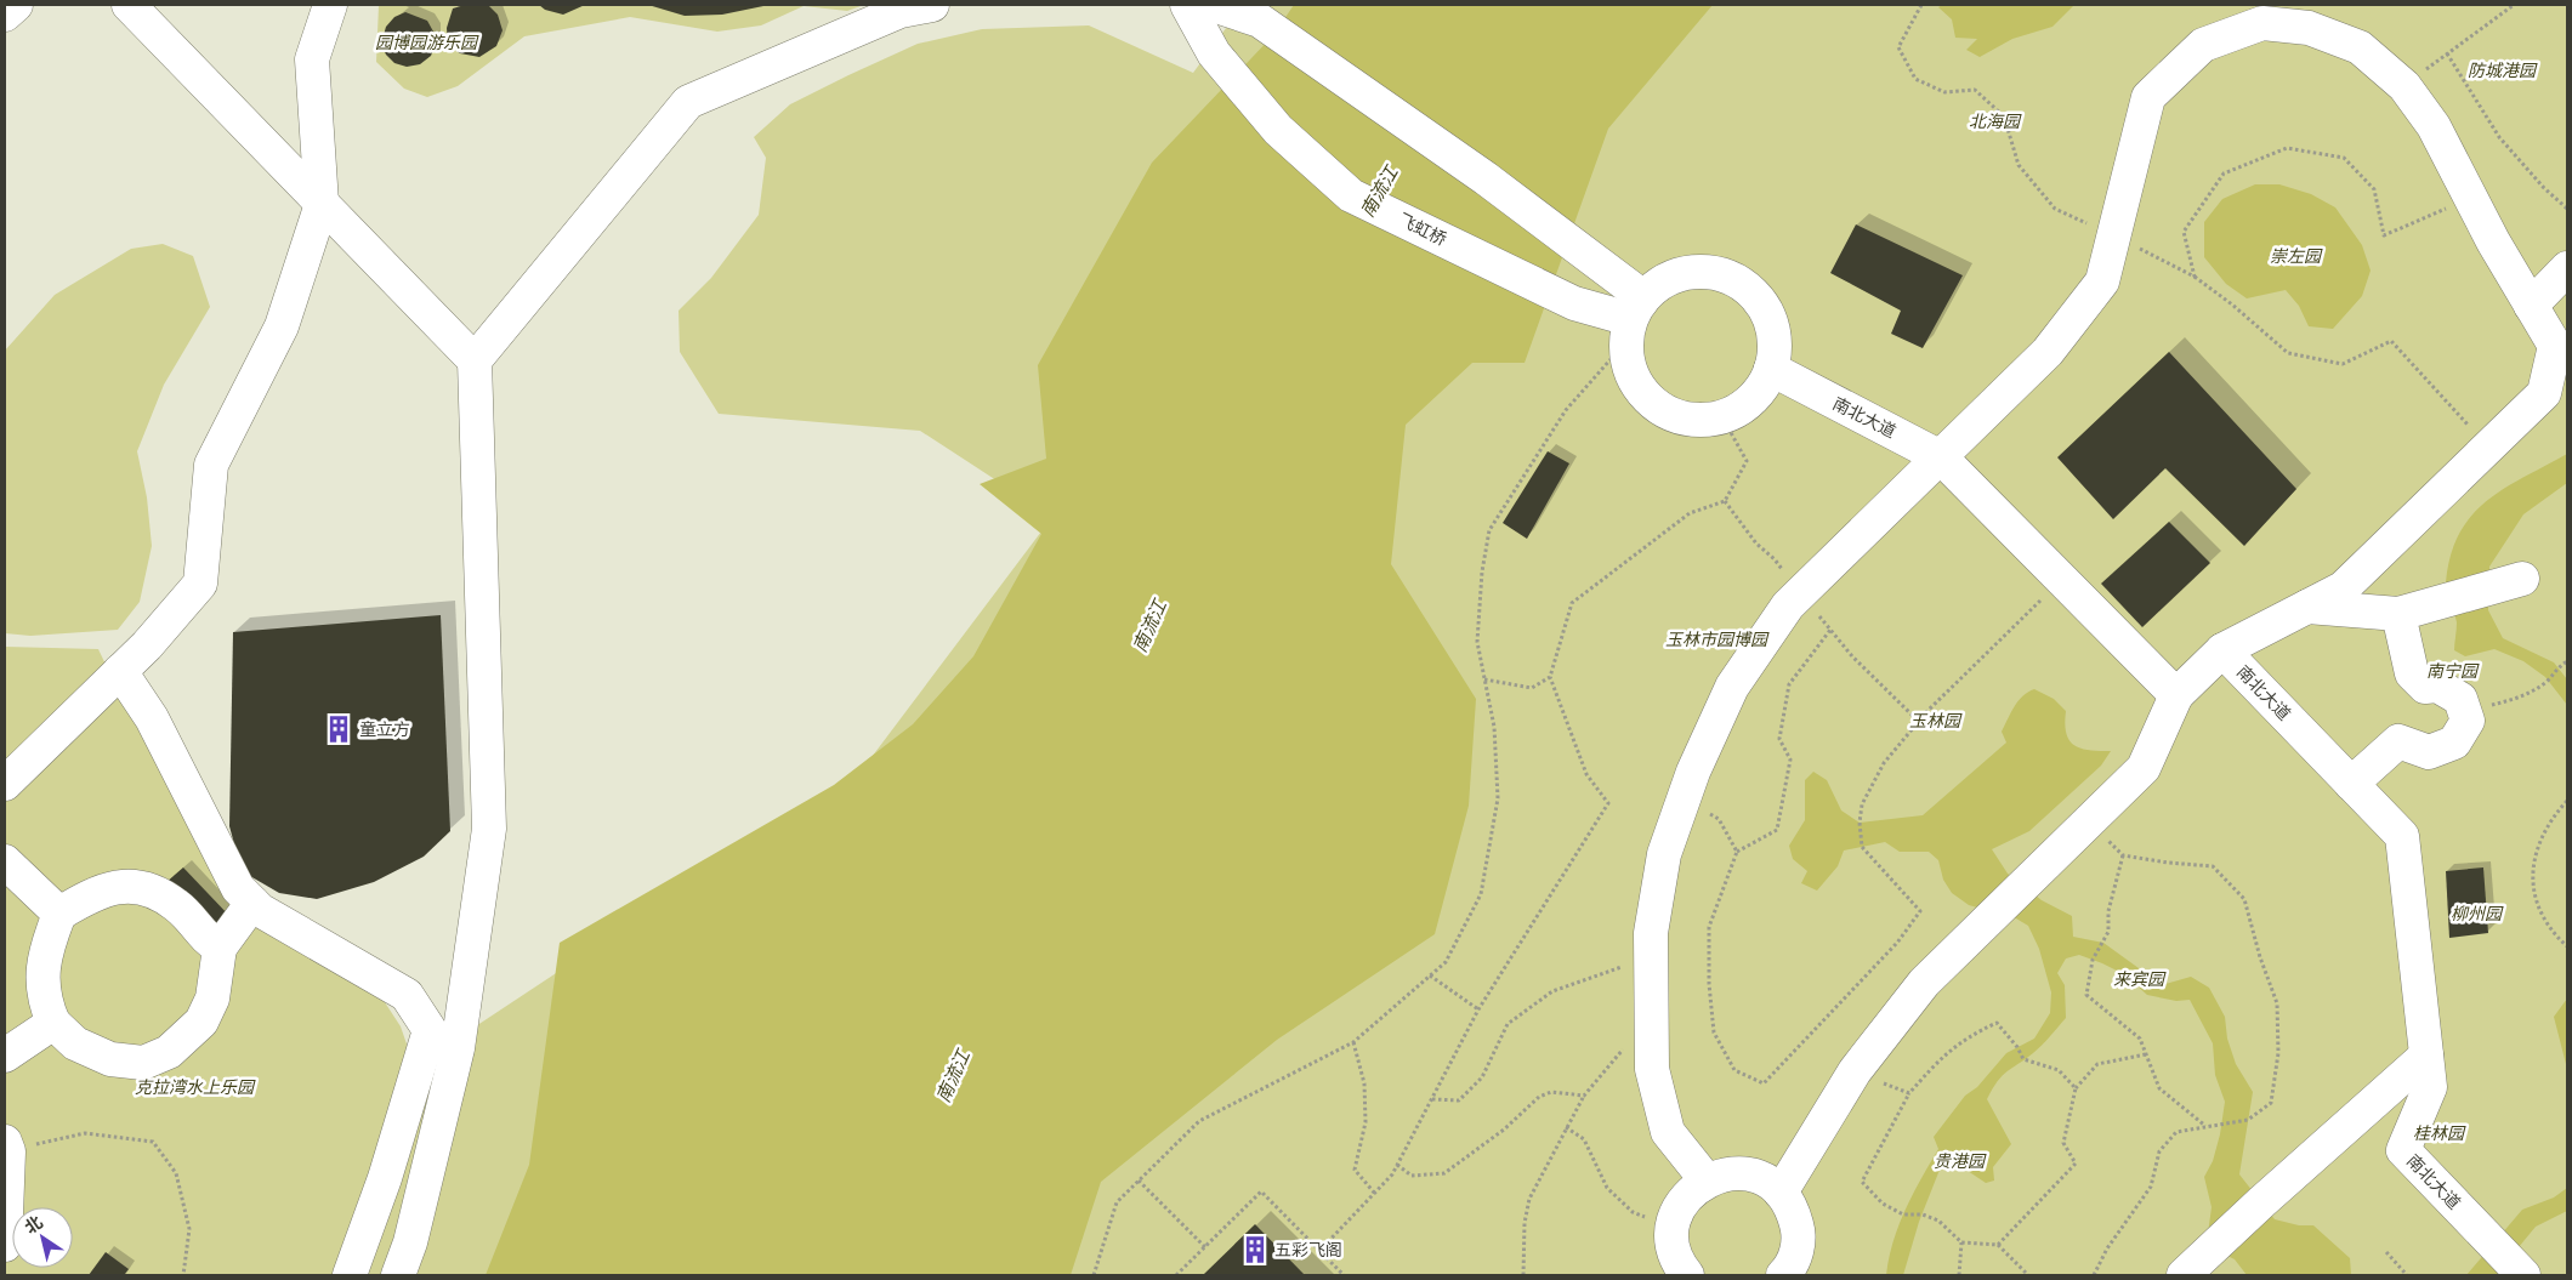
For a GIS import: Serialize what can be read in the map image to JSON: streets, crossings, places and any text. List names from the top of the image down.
{
  "streets": {
    "street": ["飞虹桥", "南北大道"]
  },
  "crossings": [
    ["飞虹桥", "南北大道"]
  ],
  "water": ["南流江"],
  "parks": [
    "园博园游乐园",
    "防城港园",
    "北海园",
    "崇左园",
    "玉林市园博园",
    "南宁园",
    "玉林园",
    "柳州园",
    "来宾园",
    "克拉湾水上乐园",
    "桂林园",
    "贵港园"
  ],
  "places": {
    "building": ["童立方", "五彩飞阁"]
  },
  "north": "top left"
}
